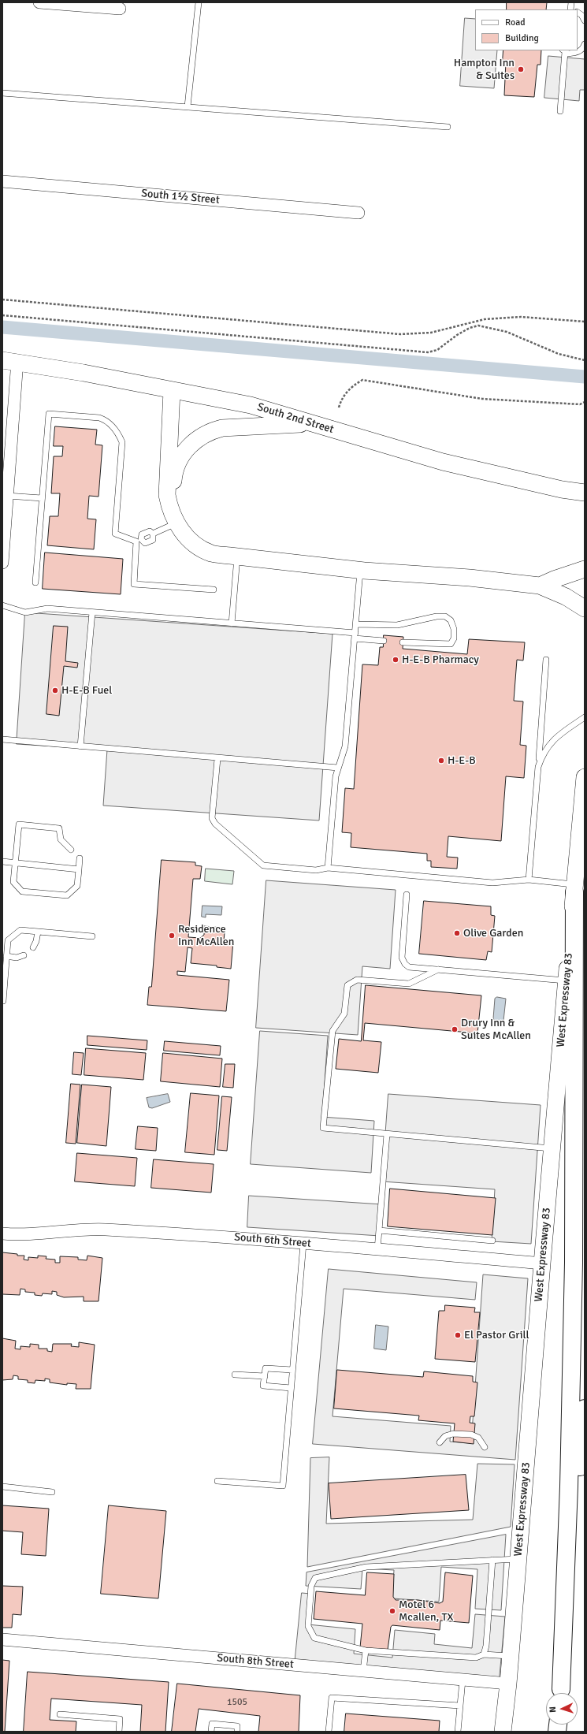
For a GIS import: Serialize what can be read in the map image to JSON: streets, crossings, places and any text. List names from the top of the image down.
{
  "streets": {
    "main road": ["South 2nd Street", "West Expressway 83"],
    "street": ["South 1½ Street", "South 6th Street", "South 8th Street"]
  },
  "crossings": [
    ["West Expressway 83", "South 6th Street"],
    ["West Expressway 83", "South 8th Street"]
  ],
  "places": [
    "Hampton Inn & Suites",
    "H-E-B Pharmacy",
    "H-E-B Fuel",
    "H-E-B",
    "Olive Garden",
    "Residence Inn McAllen",
    "Drury Inn & Suites McAllen",
    "El Pastor Grill",
    "Motel 6 Mcallen, TX"
  ],
  "house_numbers": ["1505"],
  "legend": ["Road", "Building"],
  "north": "left"
}
